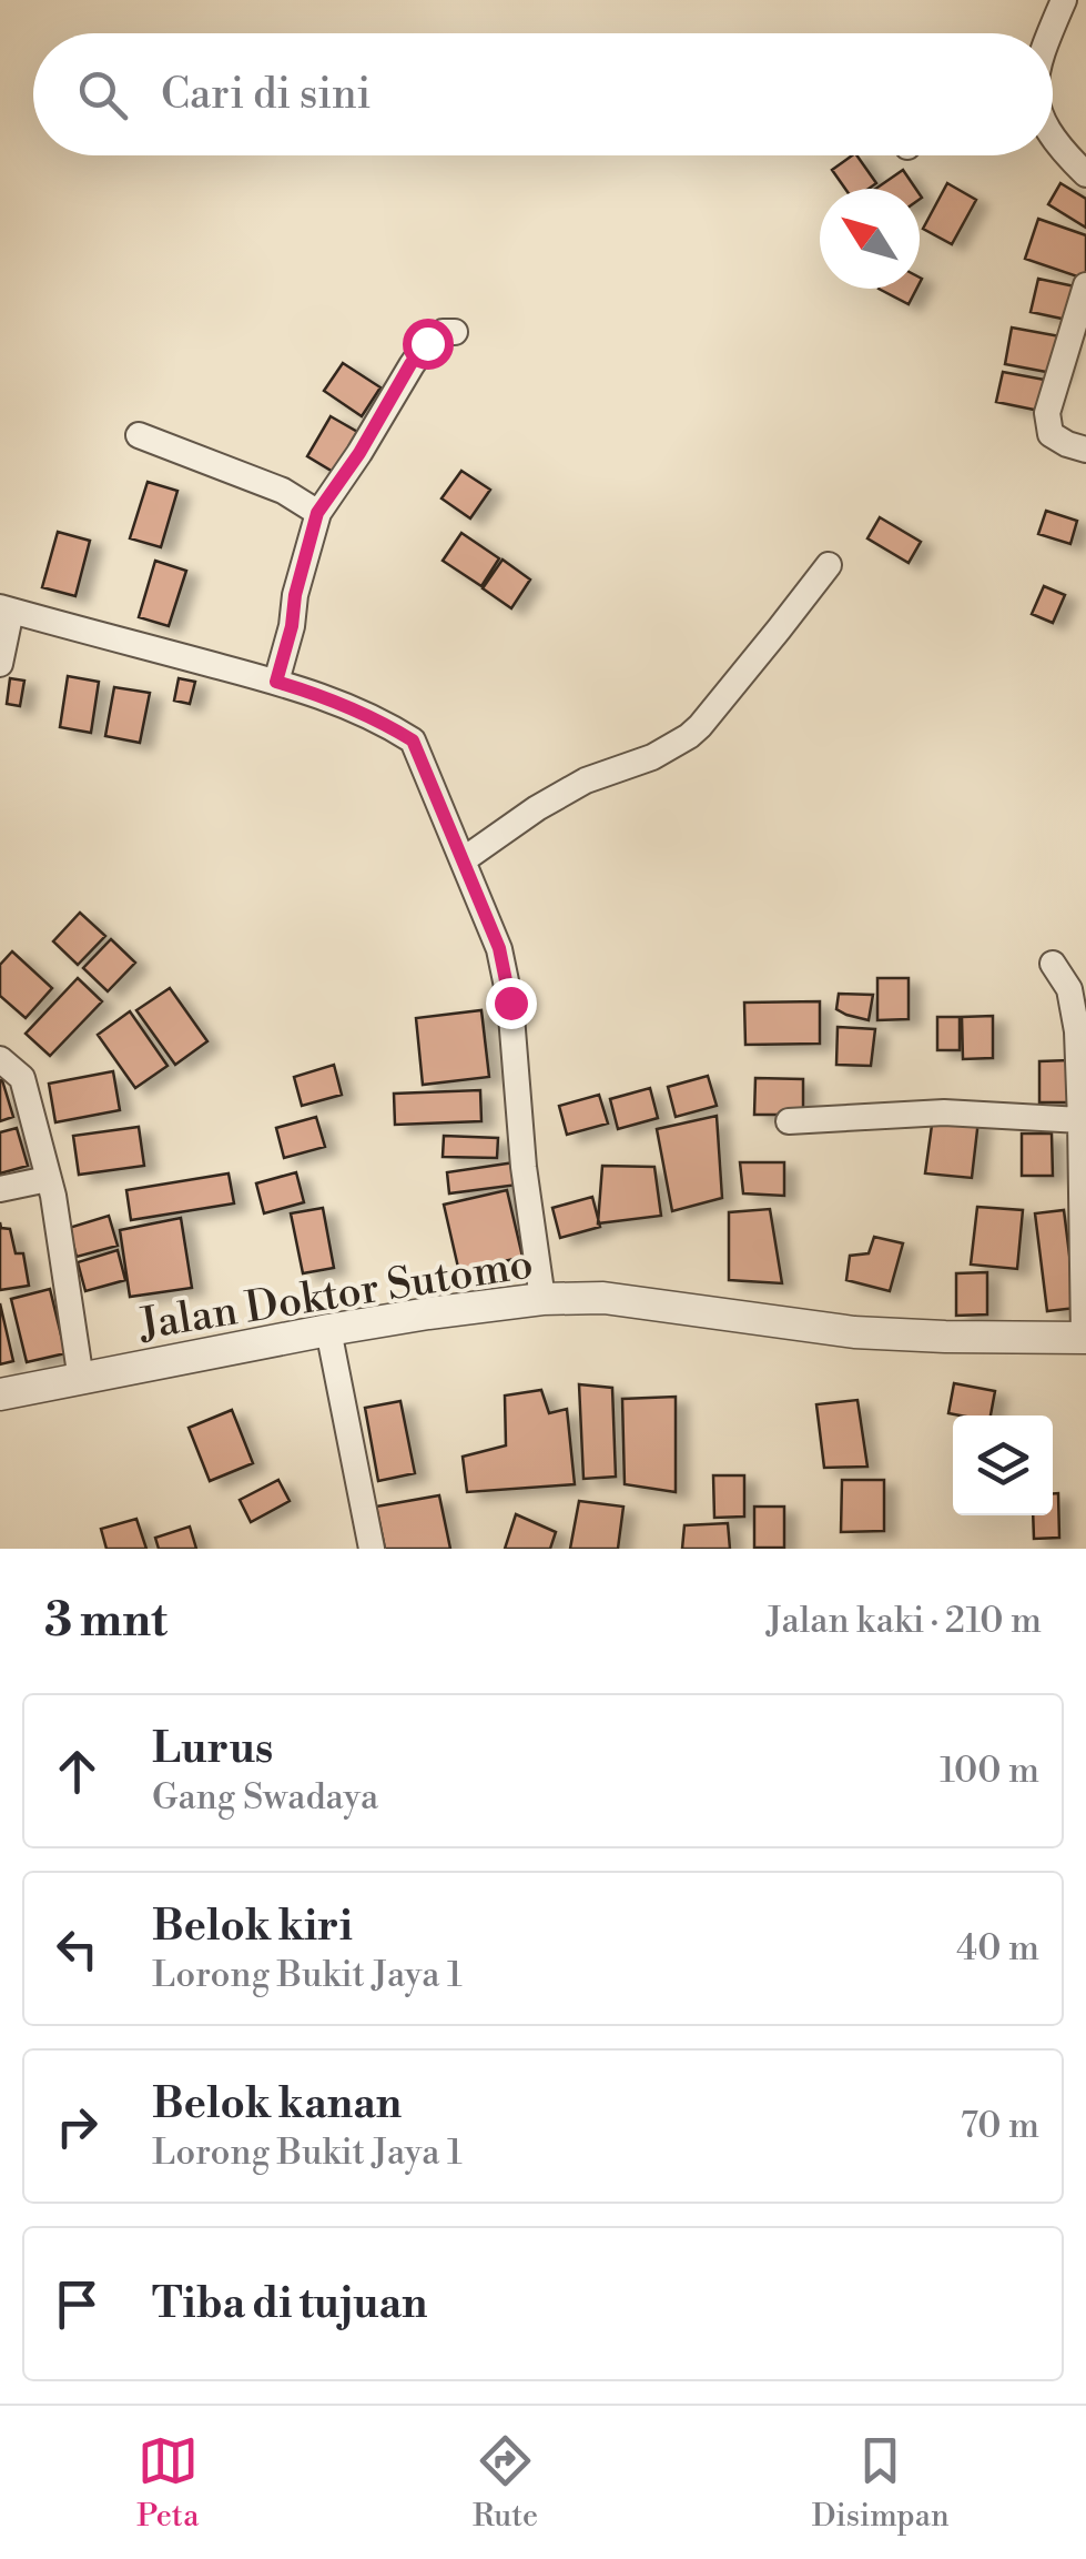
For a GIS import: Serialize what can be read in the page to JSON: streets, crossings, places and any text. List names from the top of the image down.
{
  "streets": {
    "street": ["Jalan Doktor Sutomo"]
  },
  "north": "top left",
  "page": {
    "search": "Cari di sini",
    "heading": ["3 mnt", "Jalan kaki · 210 m"],
    "list": [
      ["Lurus", "Gang Swadaya", "100 m"],
      ["Belok kiri", "Lorong Bukit Jaya 1", "40 m"],
      ["Belok kanan", "Lorong Bukit Jaya 1", "70 m"],
      "Tiba di tujuan"
    ],
    "nav": ["Peta", "Rute", "Disimpan"]
  }
}
